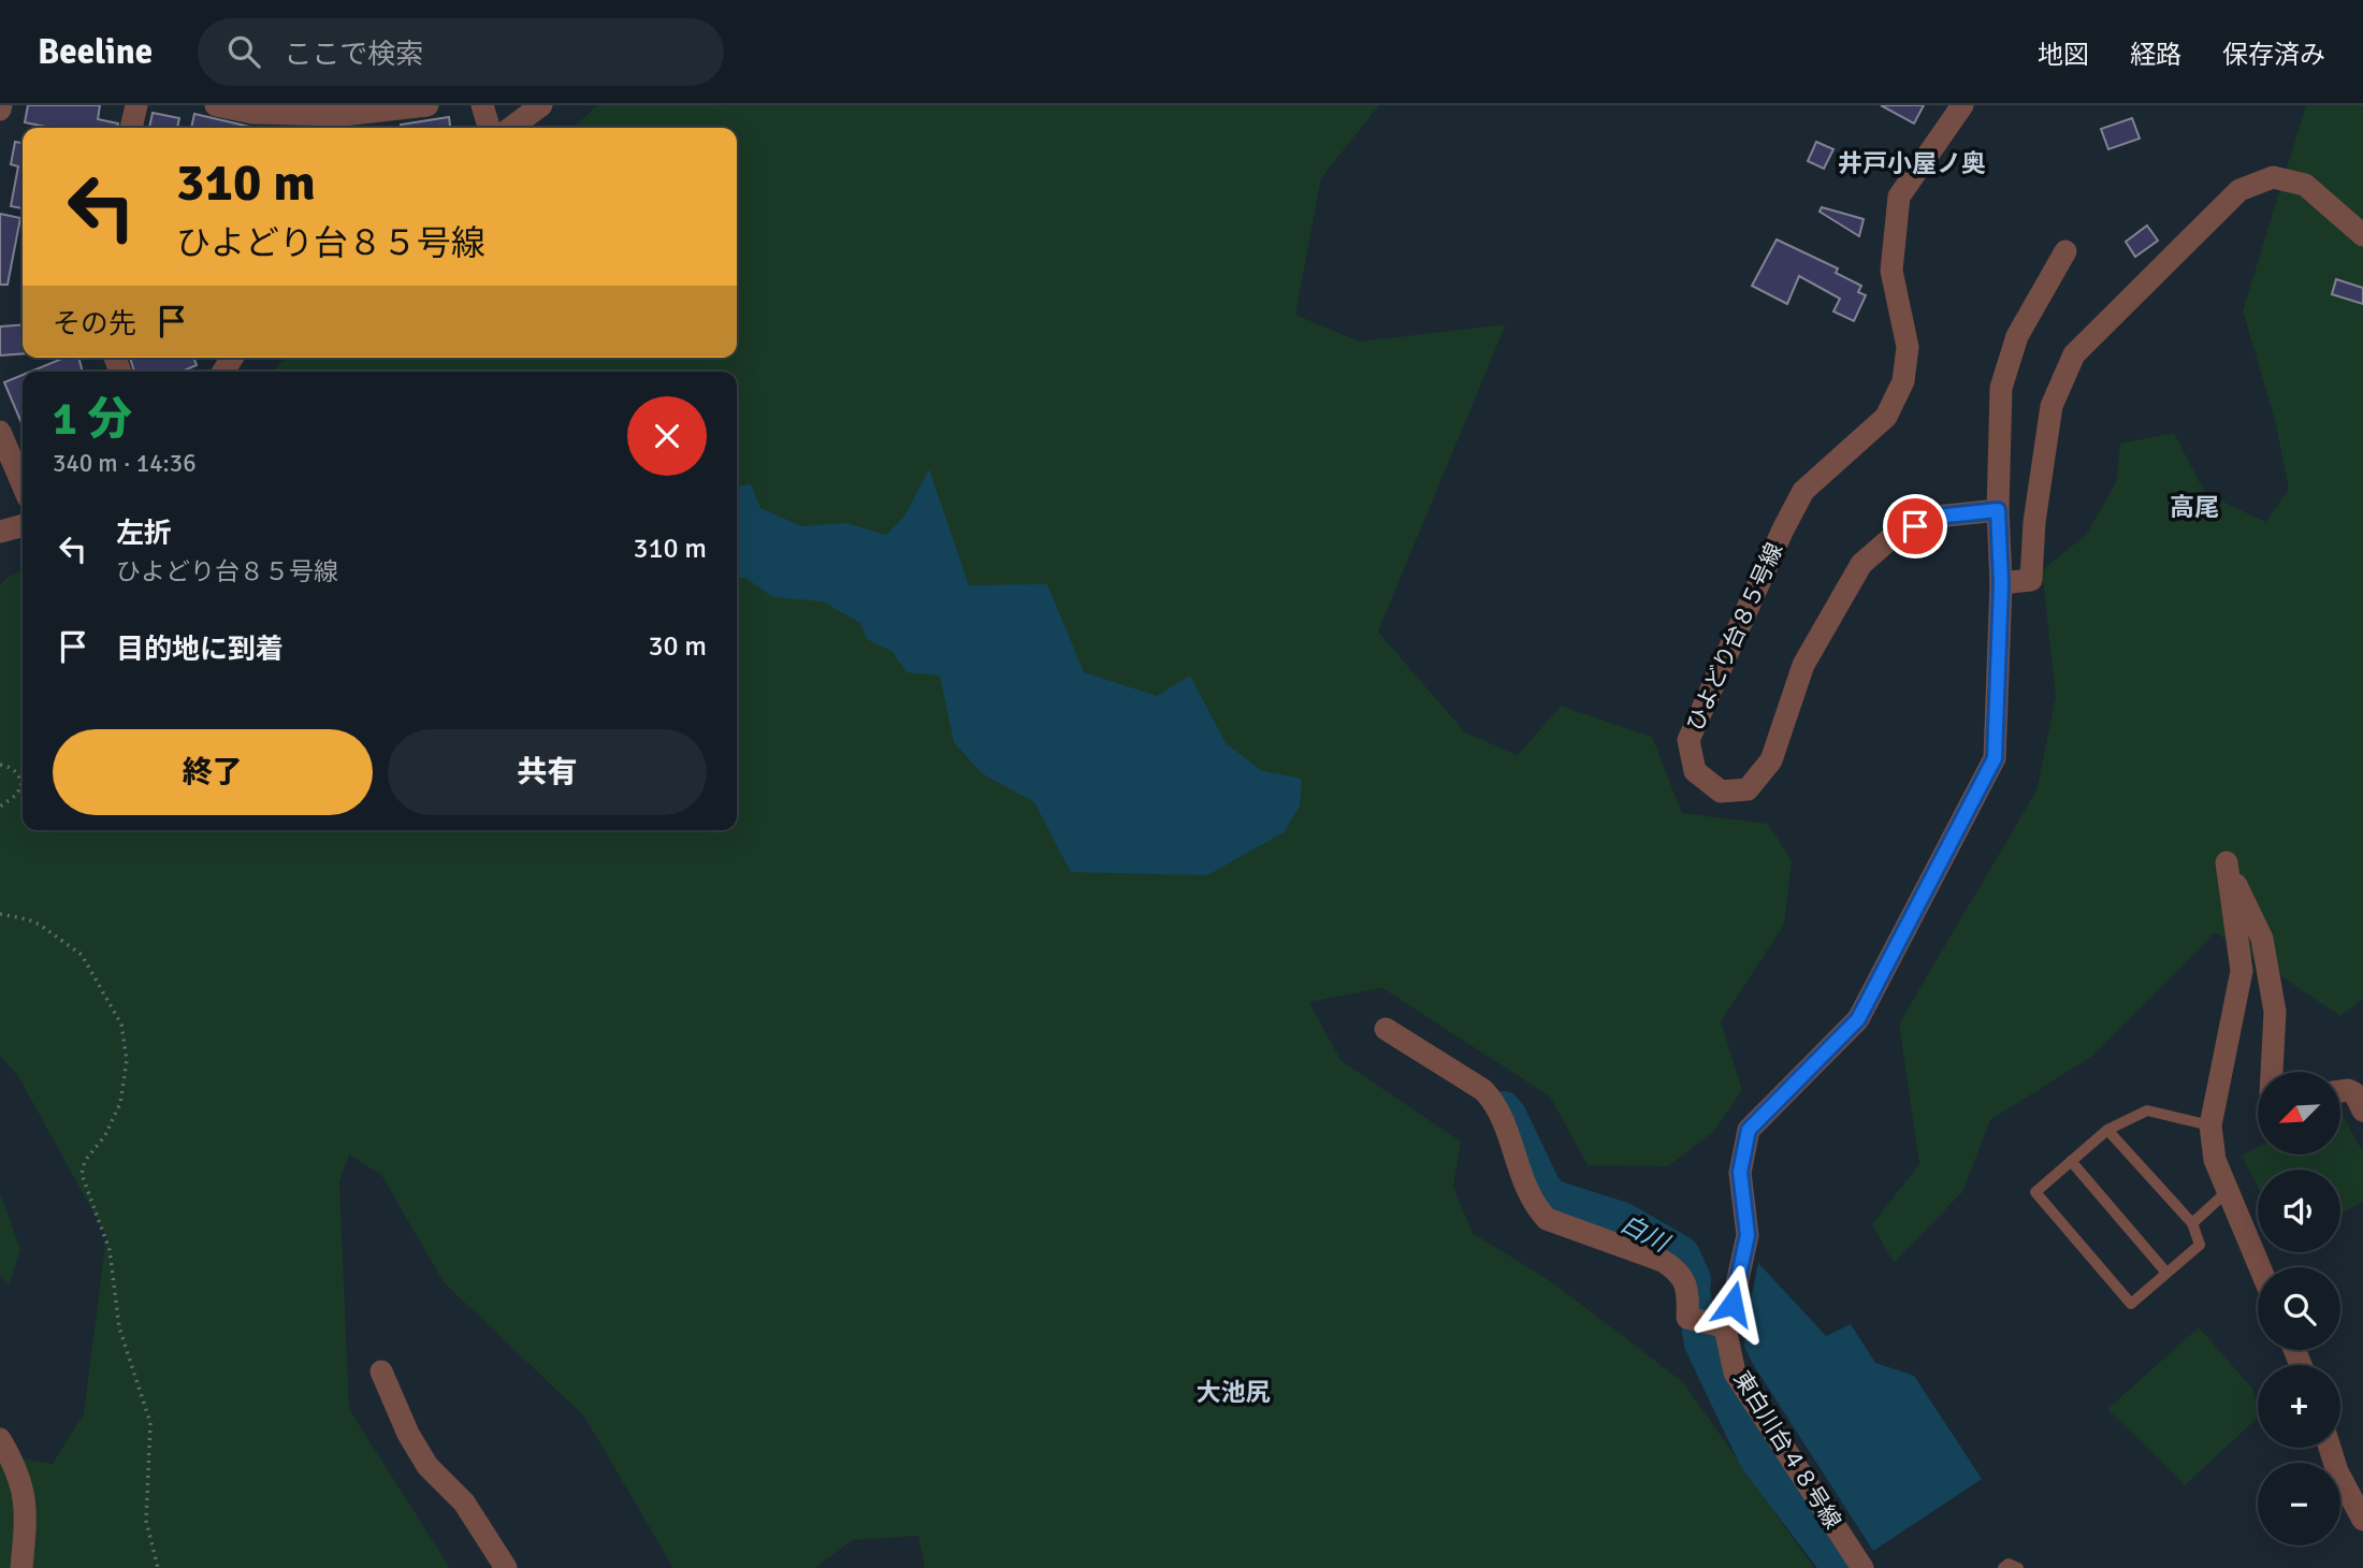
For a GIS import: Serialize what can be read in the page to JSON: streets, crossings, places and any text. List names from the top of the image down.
{
  "streets": {
    "street": ["ひよどり台８５号線", "東白川台４８号線"]
  },
  "crossings": [
    ["ひよどり台８５号線", "東白川台４８号線"]
  ],
  "districts": ["井戸小屋ノ奥", "高尾", "大池尻"],
  "water": ["白川"],
  "north": "bottom left",
  "page": {
    "header": "Beeline",
    "search": "ここで検索",
    "nav": ["地図", "経路", "保存済み"],
    "turn": ["310 m", "ひよどり台８５号線"],
    "then": "その先",
    "heading": ["1 分", "340 m · 14:36"],
    "list": [
      {
        "name": "左折",
        "note": "ひよどり台８５号線",
        "value": "310 m"
      },
      {
        "name": "目的地に到着",
        "value": "30 m"
      }
    ],
    "buttons": ["終了", "共有"],
    "map_buttons": ["+", "−"]
  }
}
